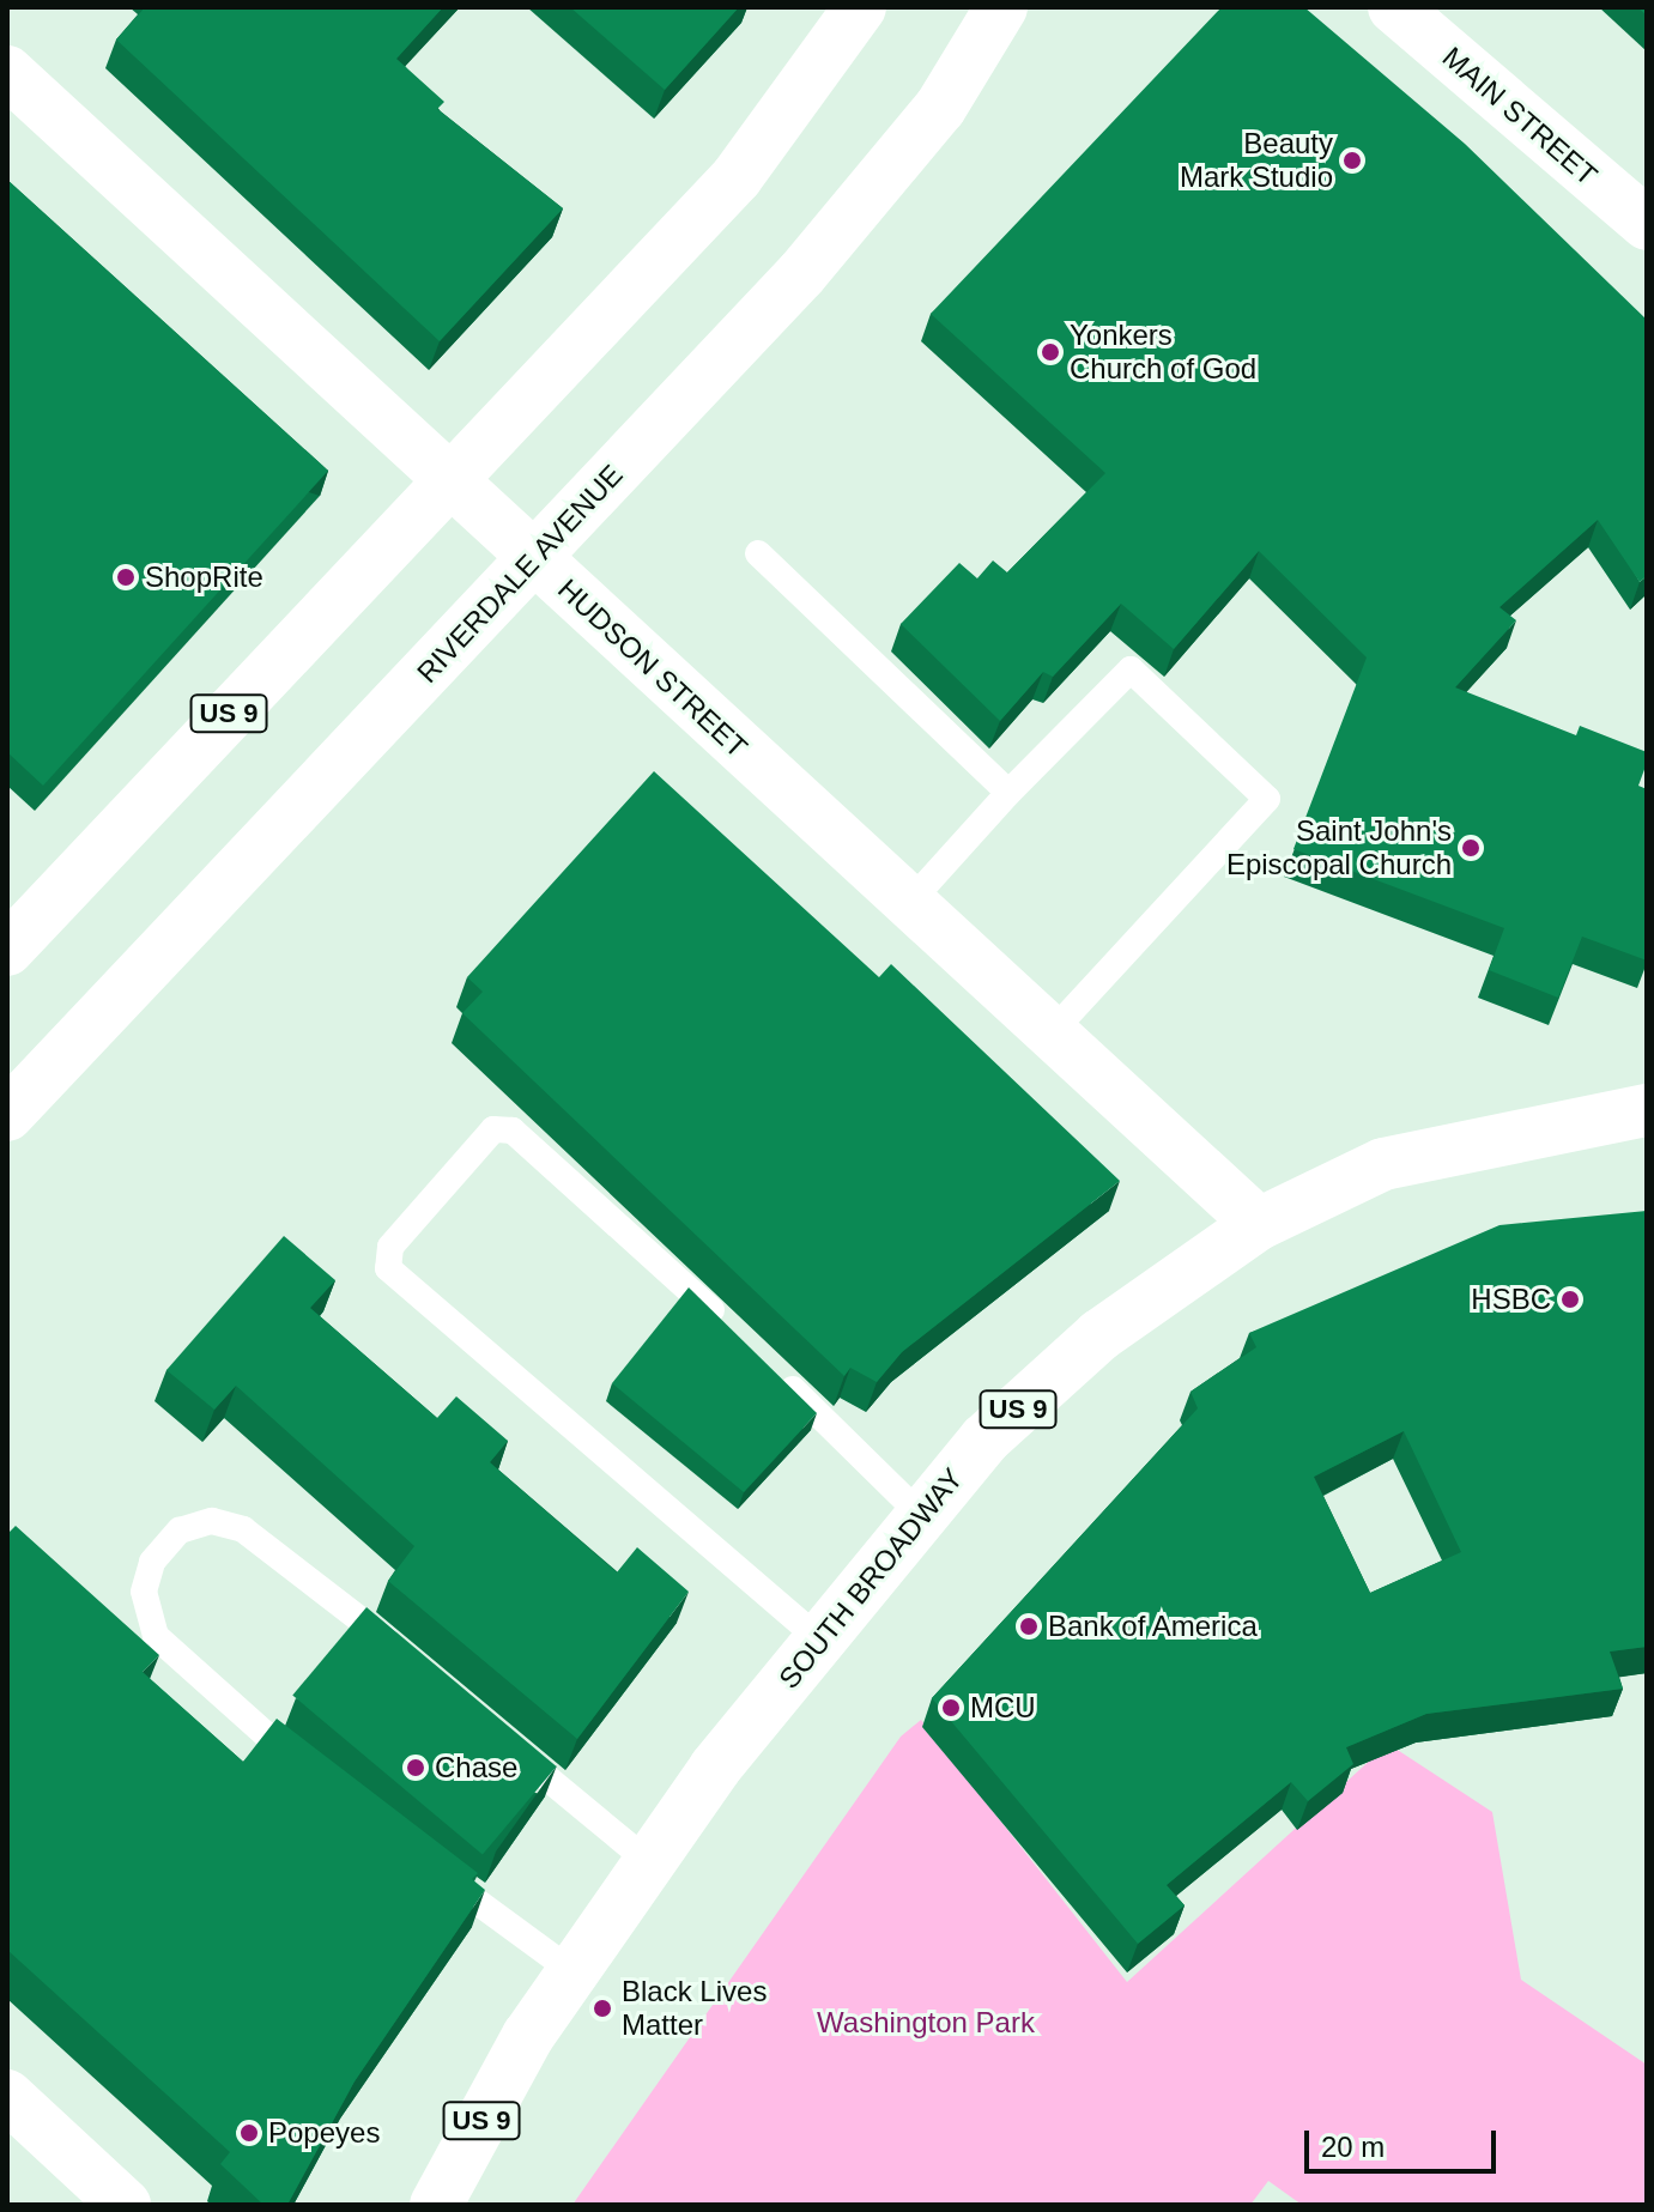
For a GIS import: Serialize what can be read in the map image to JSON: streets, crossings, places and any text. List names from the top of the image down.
{
  "streets": {
    "main road": [
      "MAIN STREET",
      "RIVERDALE AVENUE",
      "HUDSON STREET",
      "US 9",
      "SOUTH BROADWAY"
    ]
  },
  "crossings": [
    ["RIVERDALE AVENUE", "HUDSON STREET"],
    ["HUDSON STREET", "US 9"],
    ["HUDSON STREET", "SOUTH BROADWAY"]
  ],
  "parks": ["Washington Park"],
  "places": [
    "Beauty Mark Studio",
    "Yonkers Church of God",
    "ShopRite",
    "Saint John's Episcopal Church",
    "HSBC",
    "Bank of America",
    "MCU",
    "Chase",
    "Black Lives Matter",
    "Popeyes"
  ],
  "scale_bar": "20 m"
}
